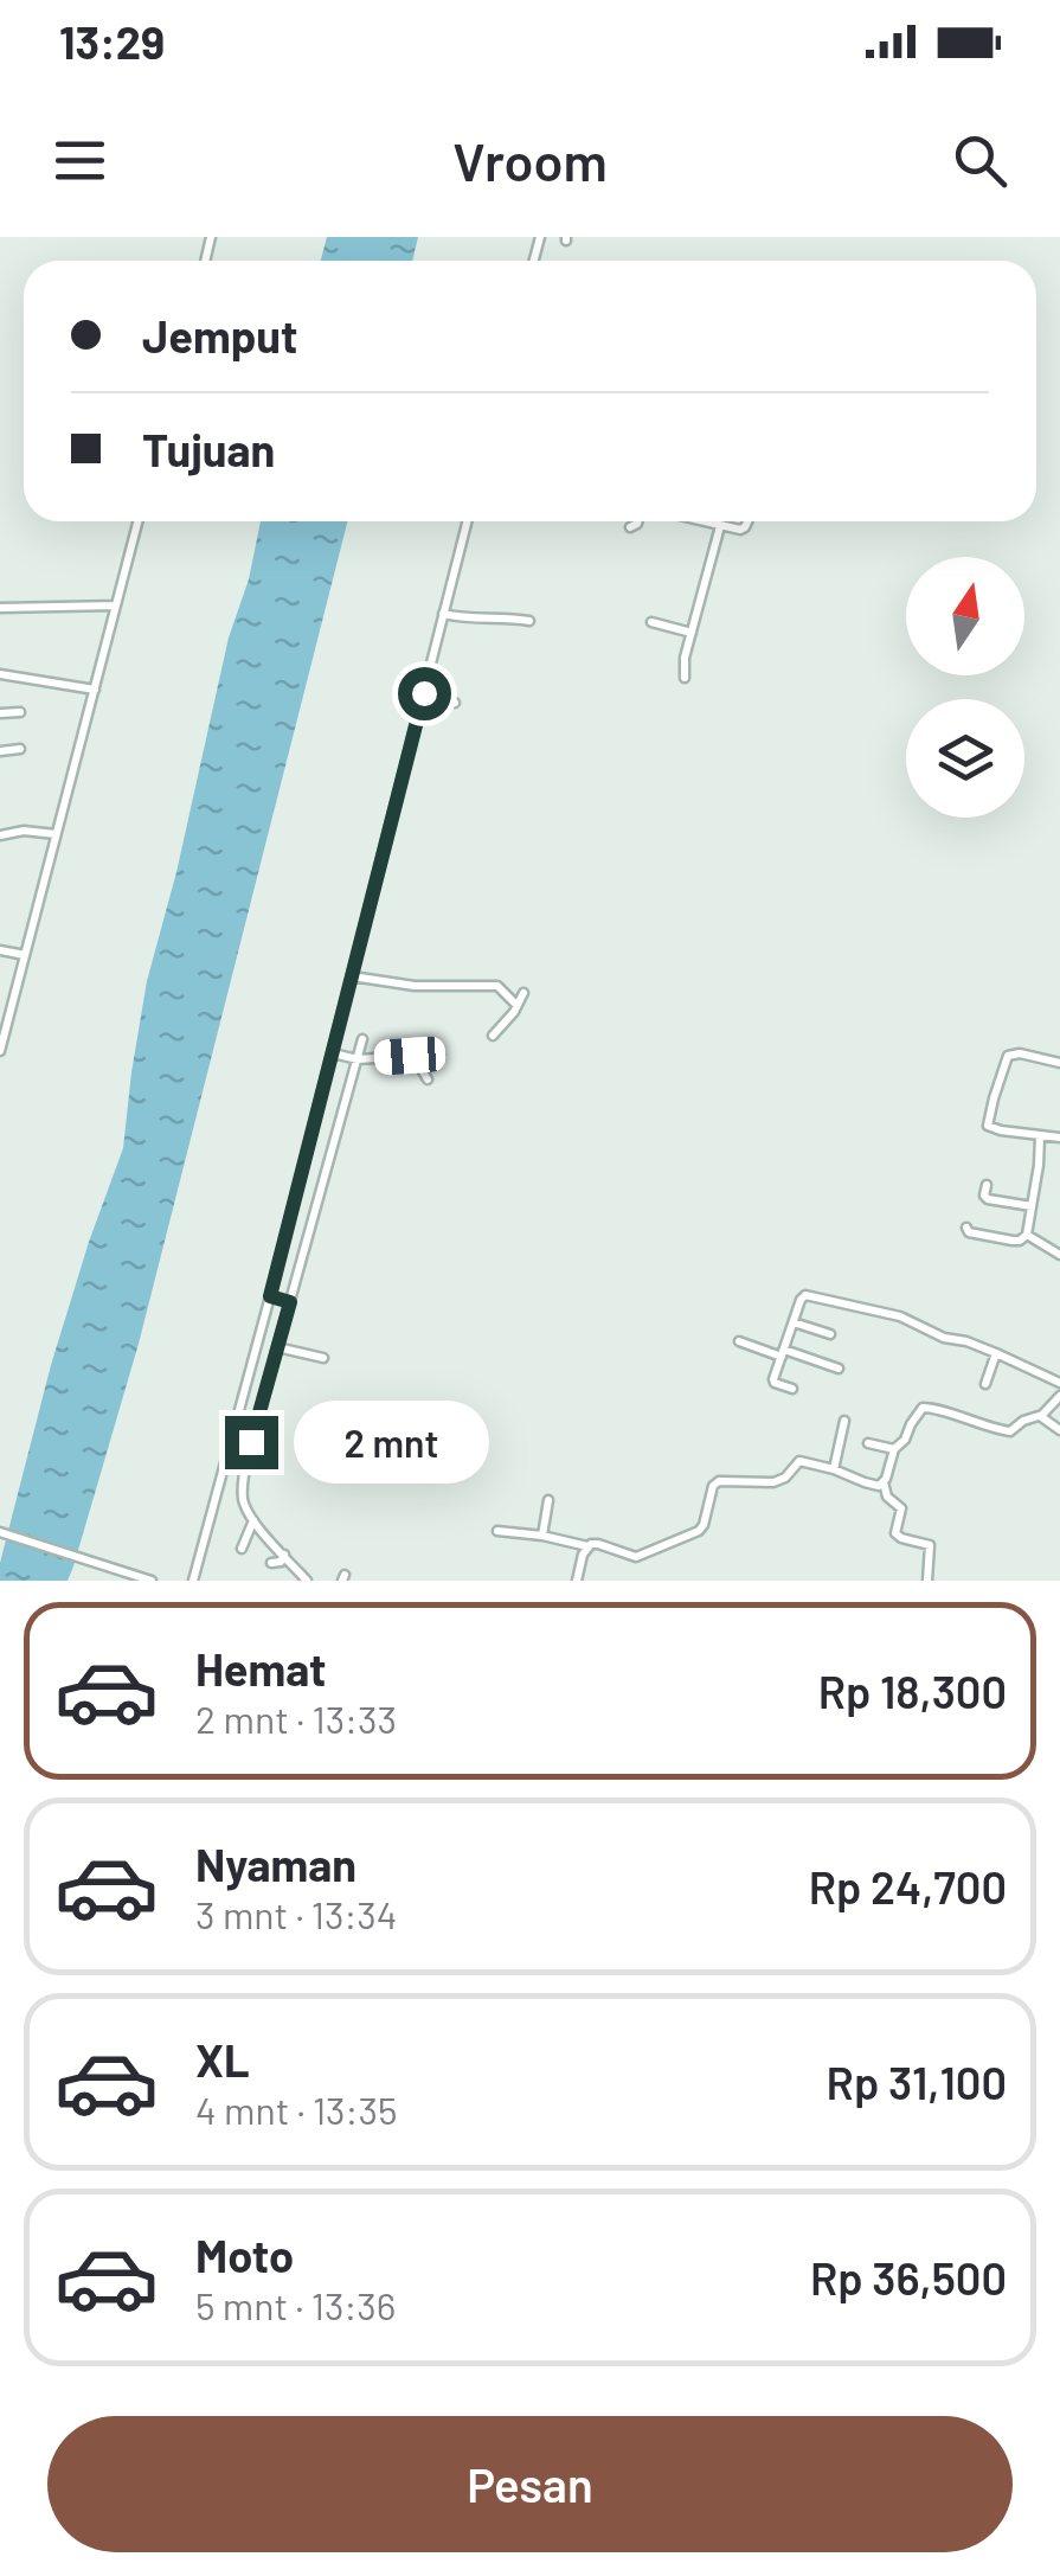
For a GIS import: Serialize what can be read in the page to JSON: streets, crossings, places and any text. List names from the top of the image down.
{
  "north": "top",
  "page": {
    "status": "13:29",
    "header": "Vroom",
    "banner": ["Jemput", "Tujuan"],
    "bubble": "2 mnt",
    "list": [
      {
        "name": "Hemat",
        "note": "2 mnt · 13:33",
        "value": "Rp 18,300"
      },
      {
        "name": "Nyaman",
        "note": "3 mnt · 13:34",
        "value": "Rp 24,700"
      },
      {
        "name": "XL",
        "note": "4 mnt · 13:35",
        "value": "Rp 31,100"
      },
      {
        "name": "Moto",
        "note": "5 mnt · 13:36",
        "value": "Rp 36,500"
      }
    ],
    "buttons": "Pesan"
  }
}
